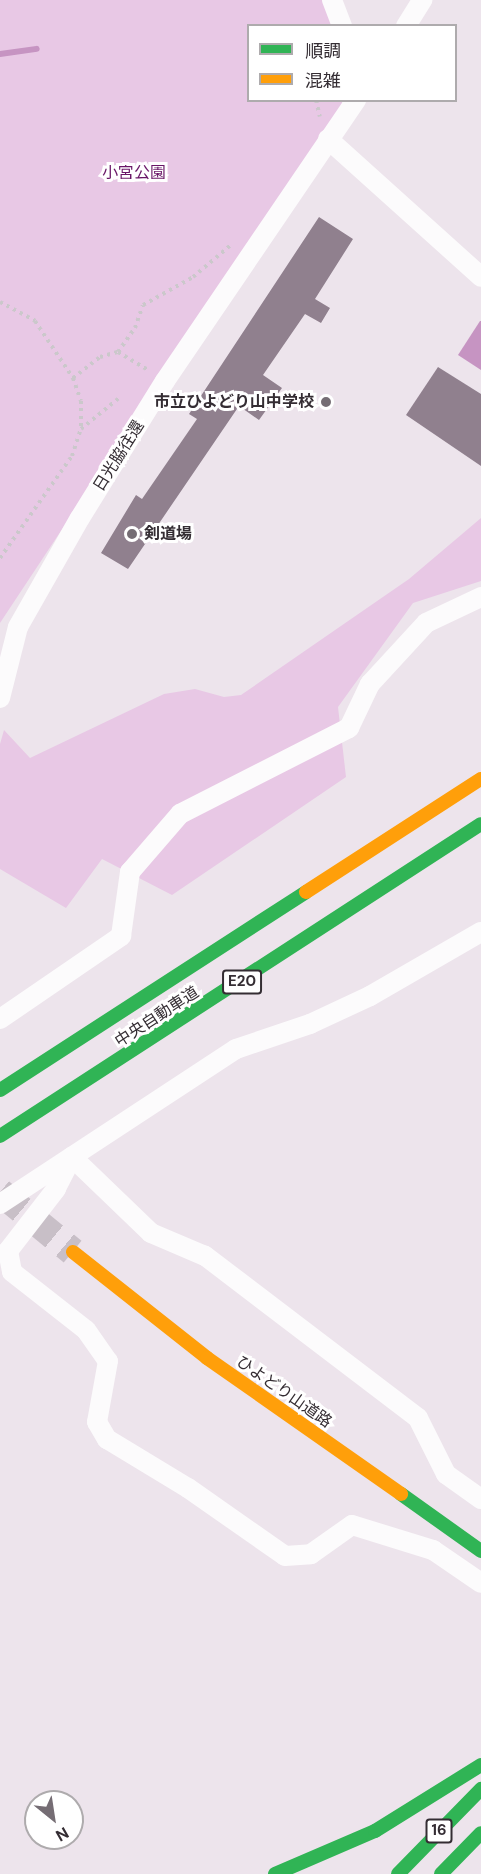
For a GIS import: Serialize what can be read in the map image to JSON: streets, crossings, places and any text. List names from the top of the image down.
{
  "streets": {
    "main road": [
      "E20",
      "中央自動車道",
      "ひよどり山道路",
      "16"
    ],
    "street": ["日光脇往還"]
  },
  "parks": ["小宮公園"],
  "places": ["市立ひよどり山中学校", "剣道場"],
  "legend": ["順調", "混雑"],
  "north": "bottom right"
}
